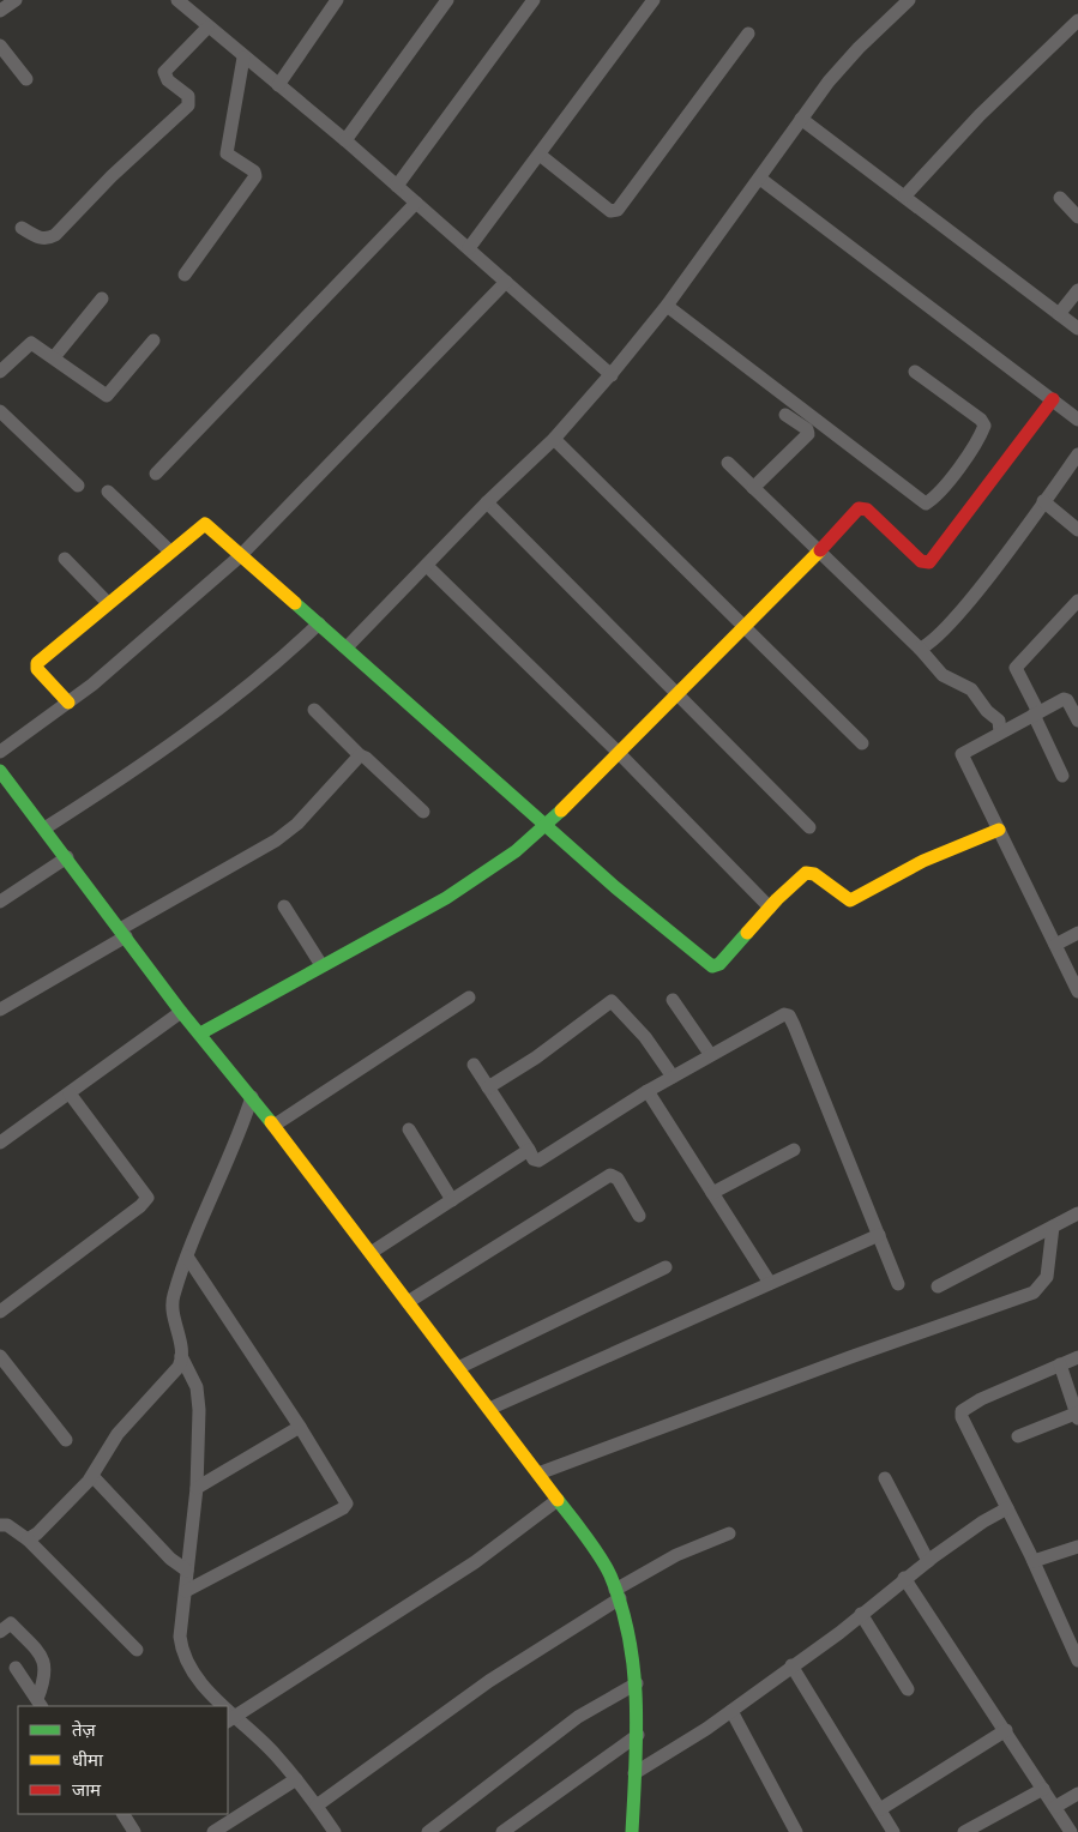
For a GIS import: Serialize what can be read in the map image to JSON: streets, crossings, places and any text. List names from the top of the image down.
{
  "legend": ["तेज़", "धीमा", "जाम"]
}
